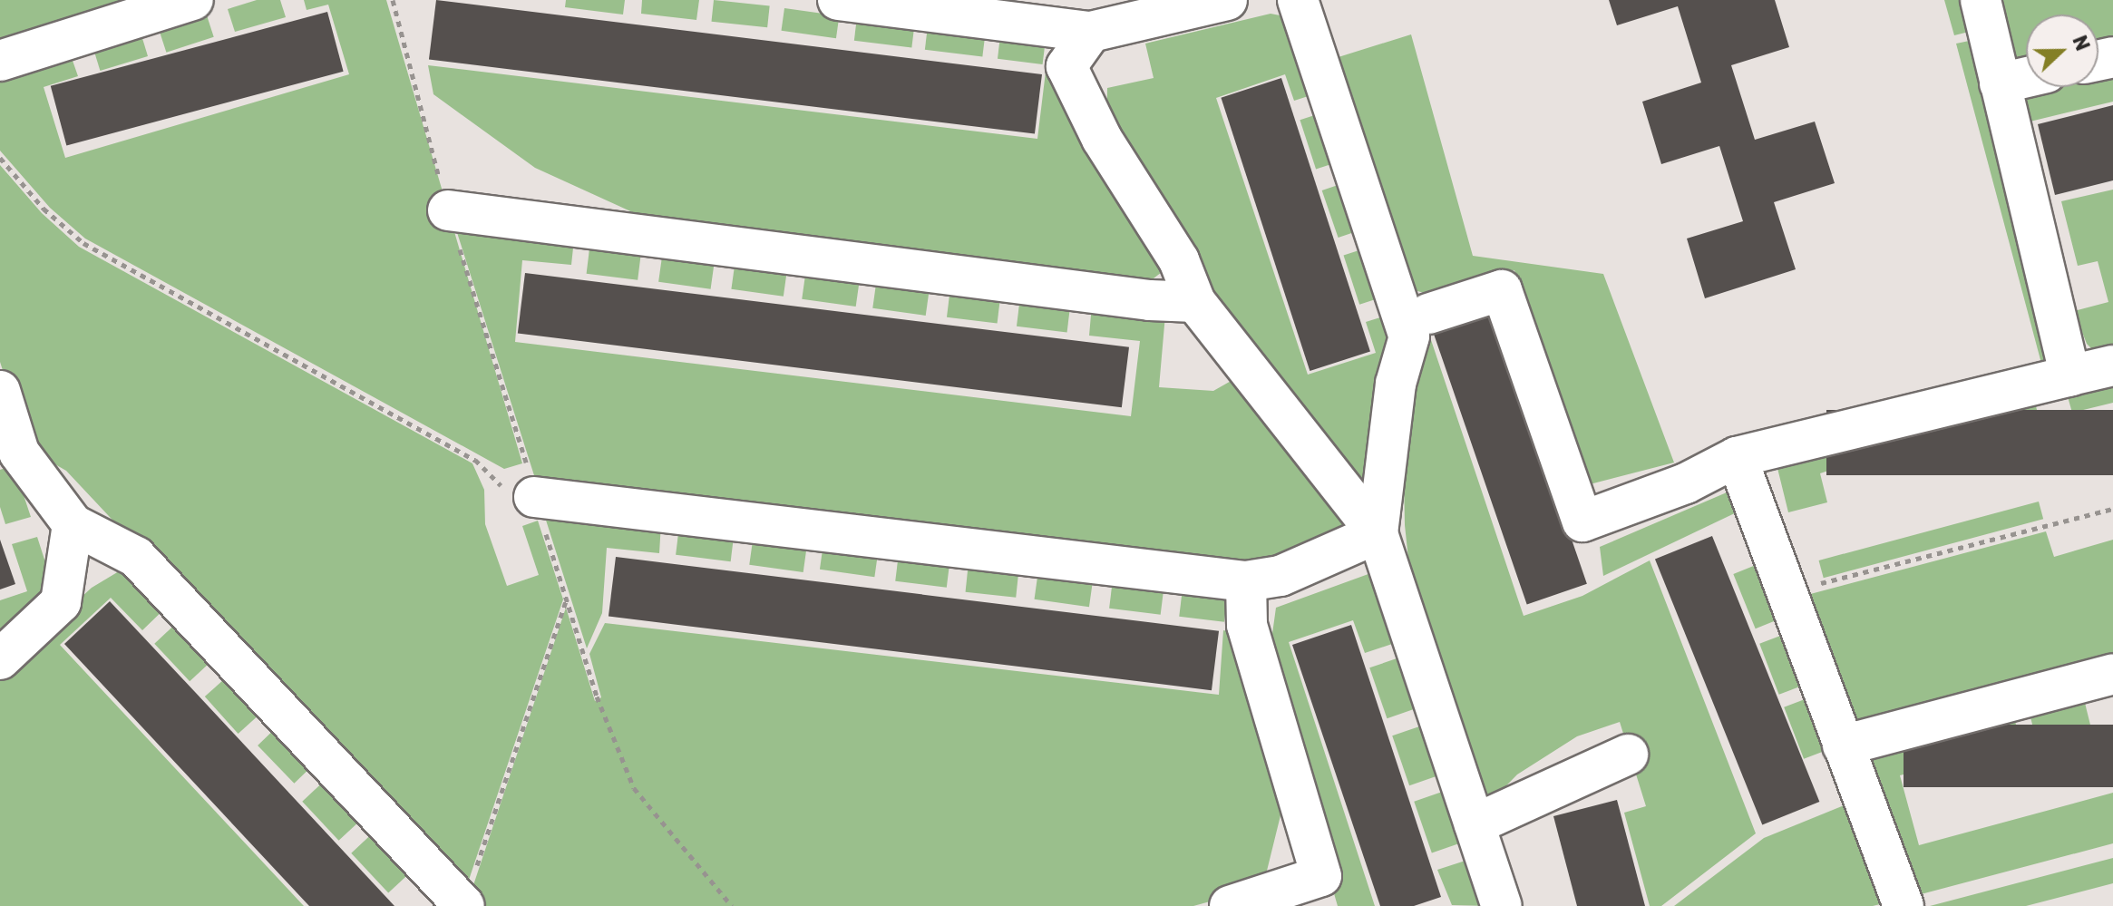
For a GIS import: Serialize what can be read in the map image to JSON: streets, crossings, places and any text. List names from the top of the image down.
{
  "north": "right"
}
